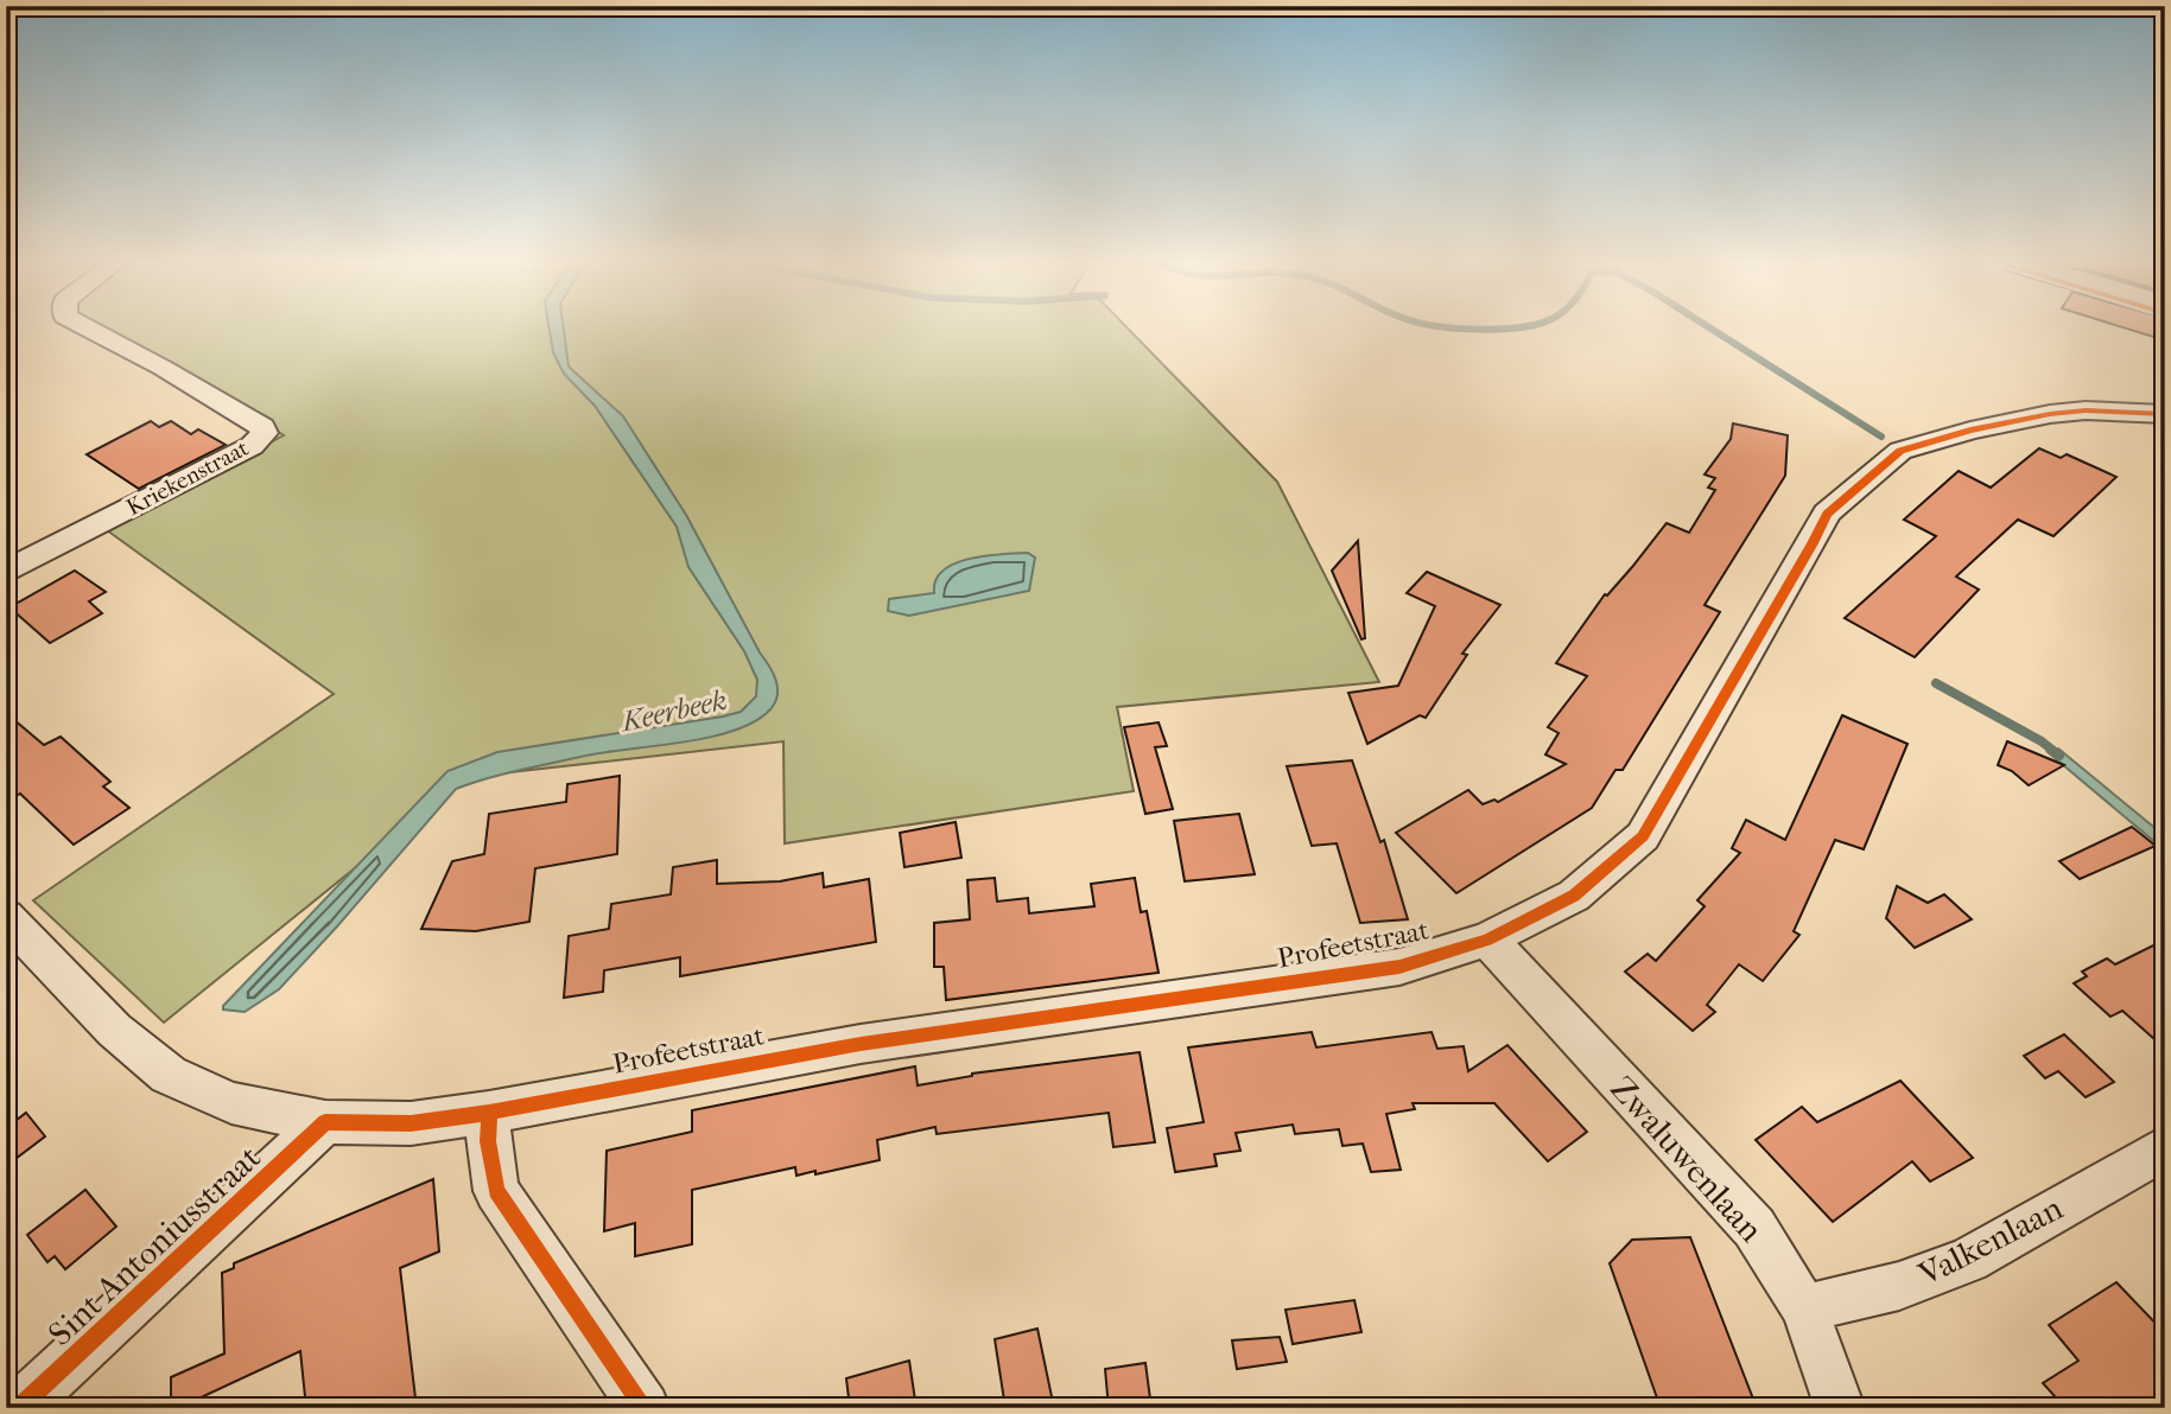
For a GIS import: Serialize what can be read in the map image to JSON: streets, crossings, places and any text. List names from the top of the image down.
{
  "streets": {
    "street": [
      "Kriekenstraat",
      "Profeetstraat",
      "Zwaluwenlaan",
      "Valkenlaan",
      "Sint Antoniusstraat"
    ]
  },
  "crossings": [
    ["Profeetstraat", "Zwaluwenlaan"],
    ["Profeetstraat", "Sint Antoniusstraat"],
    ["Zwaluwenlaan", "Valkenlaan"]
  ],
  "water": ["Keerbeek"]
}
